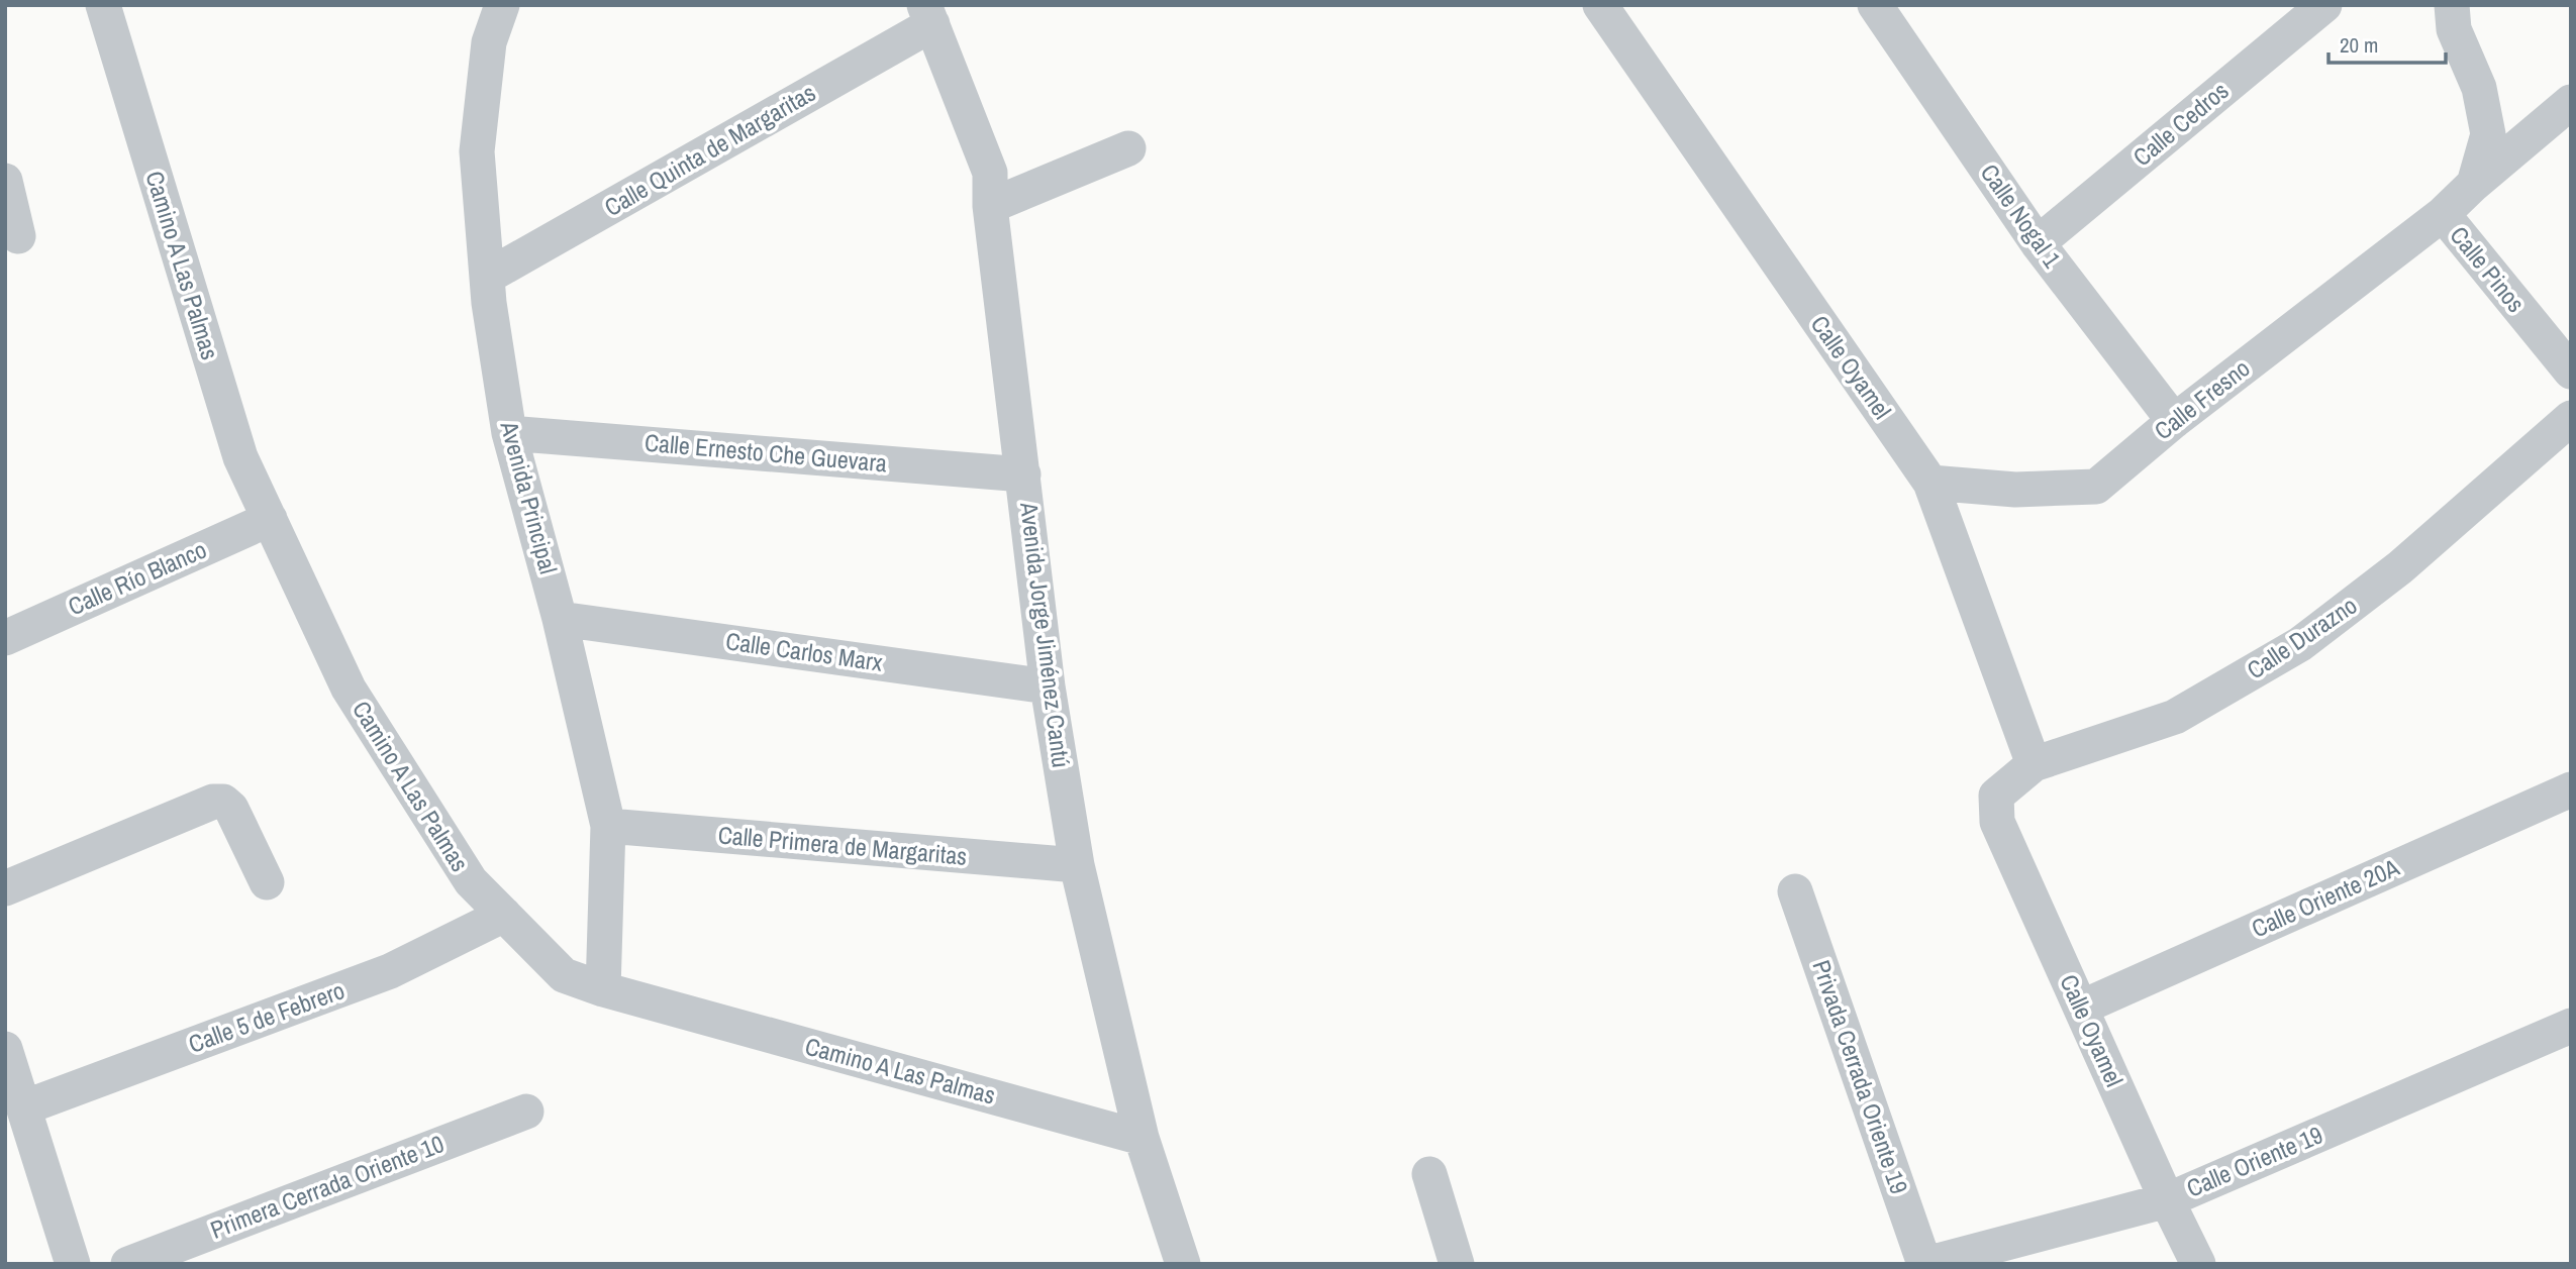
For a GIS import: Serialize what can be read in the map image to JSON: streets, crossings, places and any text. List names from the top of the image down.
{
  "streets": {
    "street": [
      "Calle Cedros",
      "Calle Quinta de Margaritas",
      "Calle Nogal 1",
      "Camino A Las Palmas",
      "Calle Pinos",
      "Calle Oyamel",
      "Calle Fresno",
      "Calle Ernesto Che Guevara",
      "Avenida Principal",
      "Calle Río Blanco",
      "Avenida Jorge Jiménez Cantú",
      "Calle Durazno",
      "Calle Carlos Marx",
      "Calle Primera de Margaritas",
      "Calle Oriente 20A",
      "Calle 5 de Febrero",
      "Privada Cerrada Oriente 19",
      "Calle Oriente 19",
      "Primera Cerrada Oriente 10"
    ]
  },
  "crossings": [
    ["Calle Cedros", "Calle Nogal 1"],
    ["Calle Quinta de Margaritas", "Avenida Principal"],
    ["Calle Quinta de Margaritas", "Avenida Jorge Jiménez Cantú"],
    ["Calle Nogal 1", "Calle Fresno"],
    ["Camino A Las Palmas", "Avenida Principal"],
    ["Camino A Las Palmas", "Calle Río Blanco"],
    ["Camino A Las Palmas", "Avenida Jorge Jiménez Cantú"],
    ["Camino A Las Palmas", "Calle 5 de Febrero"],
    ["Calle Pinos", "Calle Fresno"],
    ["Calle Oyamel", "Calle Fresno"],
    ["Calle Oyamel", "Calle Durazno"],
    ["Calle Oyamel", "Calle Oriente 20A"],
    ["Calle Oyamel", "Calle Oriente 19"],
    ["Calle Ernesto Che Guevara", "Avenida Principal"],
    ["Calle Ernesto Che Guevara", "Avenida Jorge Jiménez Cantú"],
    ["Avenida Principal", "Calle Carlos Marx"],
    ["Avenida Principal", "Calle Primera de Margaritas"],
    ["Avenida Jorge Jiménez Cantú", "Calle Carlos Marx"],
    ["Avenida Jorge Jiménez Cantú", "Calle Primera de Margaritas"],
    ["Privada Cerrada Oriente 19", "Calle Oriente 19"]
  ],
  "scale_bar": "20 m"
}
